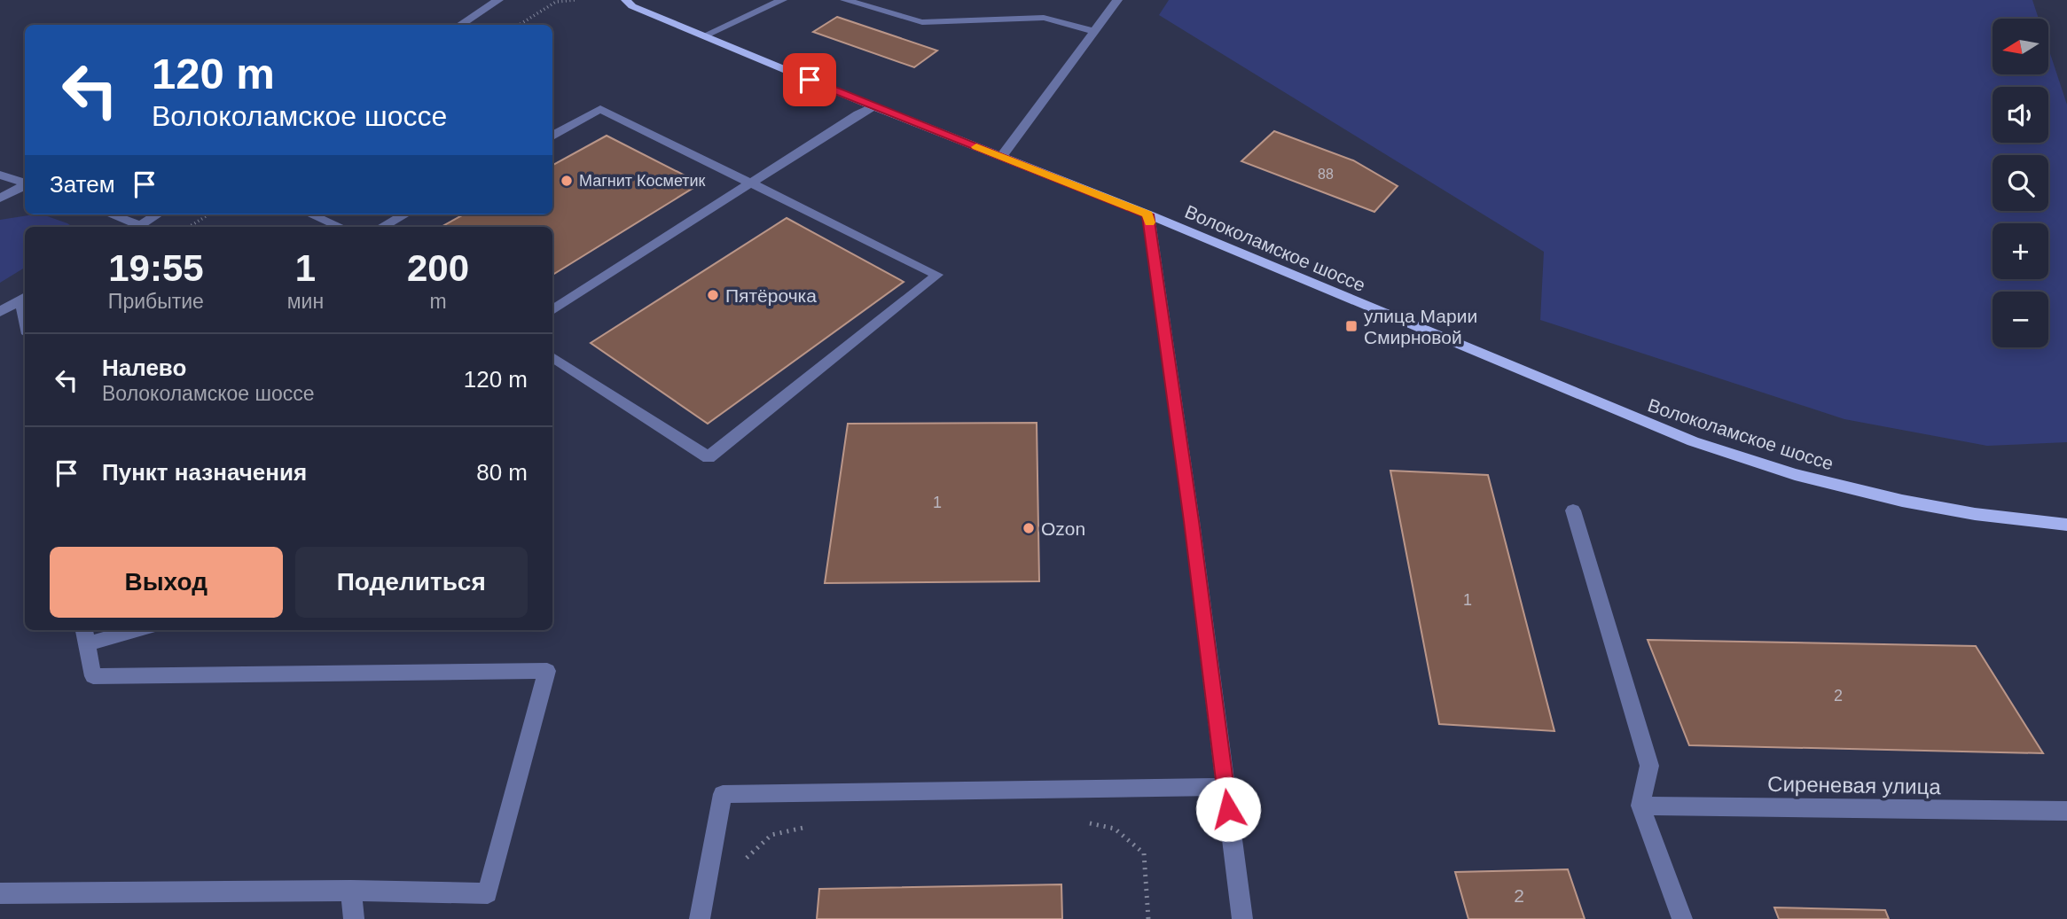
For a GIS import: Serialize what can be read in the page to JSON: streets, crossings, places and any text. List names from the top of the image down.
{
  "streets": {
    "main road": ["Волоколамское шоссе"],
    "street": ["Сиреневая улица"]
  },
  "places": {
    "other": ["Магнит Косметик", "Пятёрочка", "Ozon"],
    "transit": ["улица Марии Смирновой"]
  },
  "house_numbers": [
    "88",
    "1",
    "1",
    "2",
    "2"
  ],
  "north": "left",
  "page": {
    "map_buttons": ["+", "−"],
    "turn": ["120 m", "Волоколамское шоссе"],
    "then": "Затем",
    "eta": [
      "19:55",
      "Прибытие",
      "1",
      "мин",
      "200",
      "m"
    ],
    "list": [
      {
        "name": "Налево",
        "note": "Волоколамское шоссе",
        "value": "120 m"
      },
      {
        "name": "Пункт назначения",
        "value": "80 m"
      }
    ],
    "buttons": ["Выход", "Поделиться"]
  }
}
